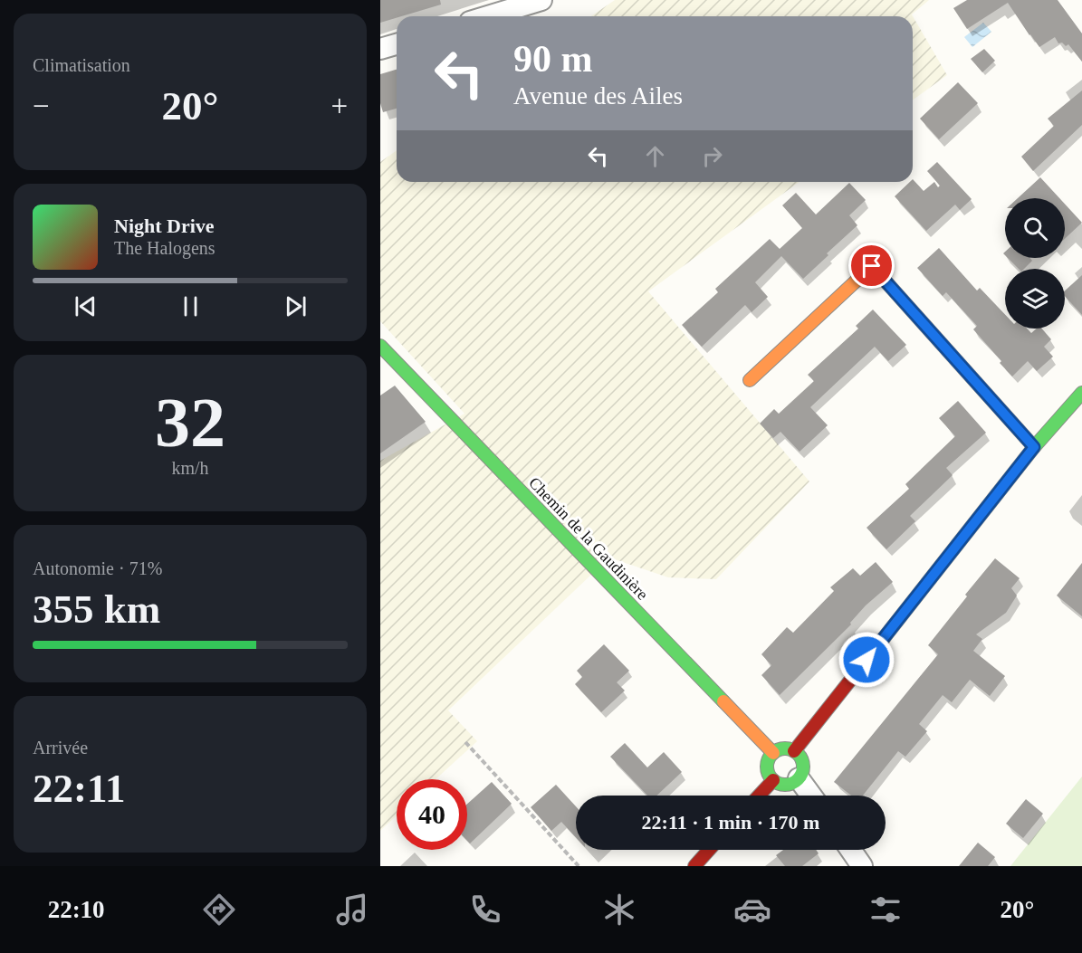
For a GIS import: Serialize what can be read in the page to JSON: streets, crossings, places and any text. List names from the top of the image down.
{
  "streets": {
    "street": ["Chemin de la Gaudinière"]
  },
  "page": {
    "tile": [
      "Climatisation",
      ["32", "km/h"],
      ["Autonomie · 71%", "355 km"],
      ["Arrivée", "22:11"]
    ],
    "turn": ["90 m", "Avenue des Ailes"],
    "heat": ["−", "20°", "+"],
    "song": ["Night Drive", "The Halogens"],
    "limit": "40",
    "trip": "22:11 · 1 min · 170 m",
    "tabs": ["22:10", "20°"]
  }
}
